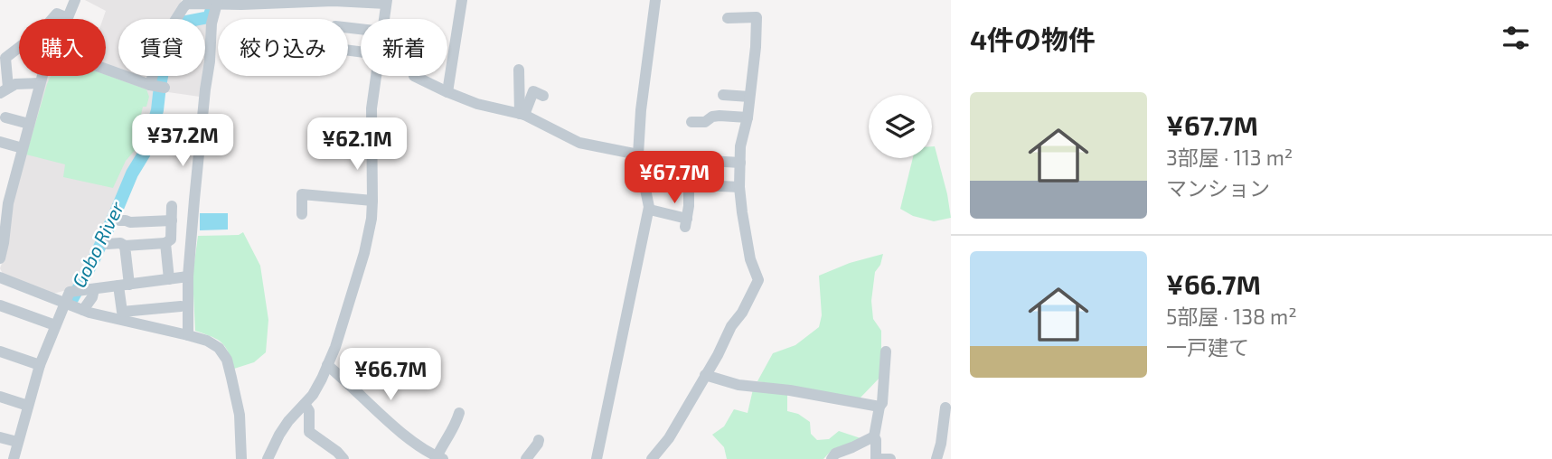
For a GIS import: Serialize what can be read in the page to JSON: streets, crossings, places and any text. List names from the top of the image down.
{
  "water": ["Gobo River"],
  "page": {
    "heading": "4件の物件",
    "chip": [
      "購入",
      "賃貸",
      "絞り込み",
      "新着"
    ],
    "list": [
      {
        "name": "¥67.7M",
        "note": "3部屋 · 113 m² · マンション"
      },
      {
        "name": "¥66.7M",
        "note": "5部屋 · 138 m² · 一戸建て"
      }
    ],
    "price": [
      "¥37.2M",
      "¥62.1M",
      "¥67.7M",
      "¥66.7M"
    ]
  }
}
